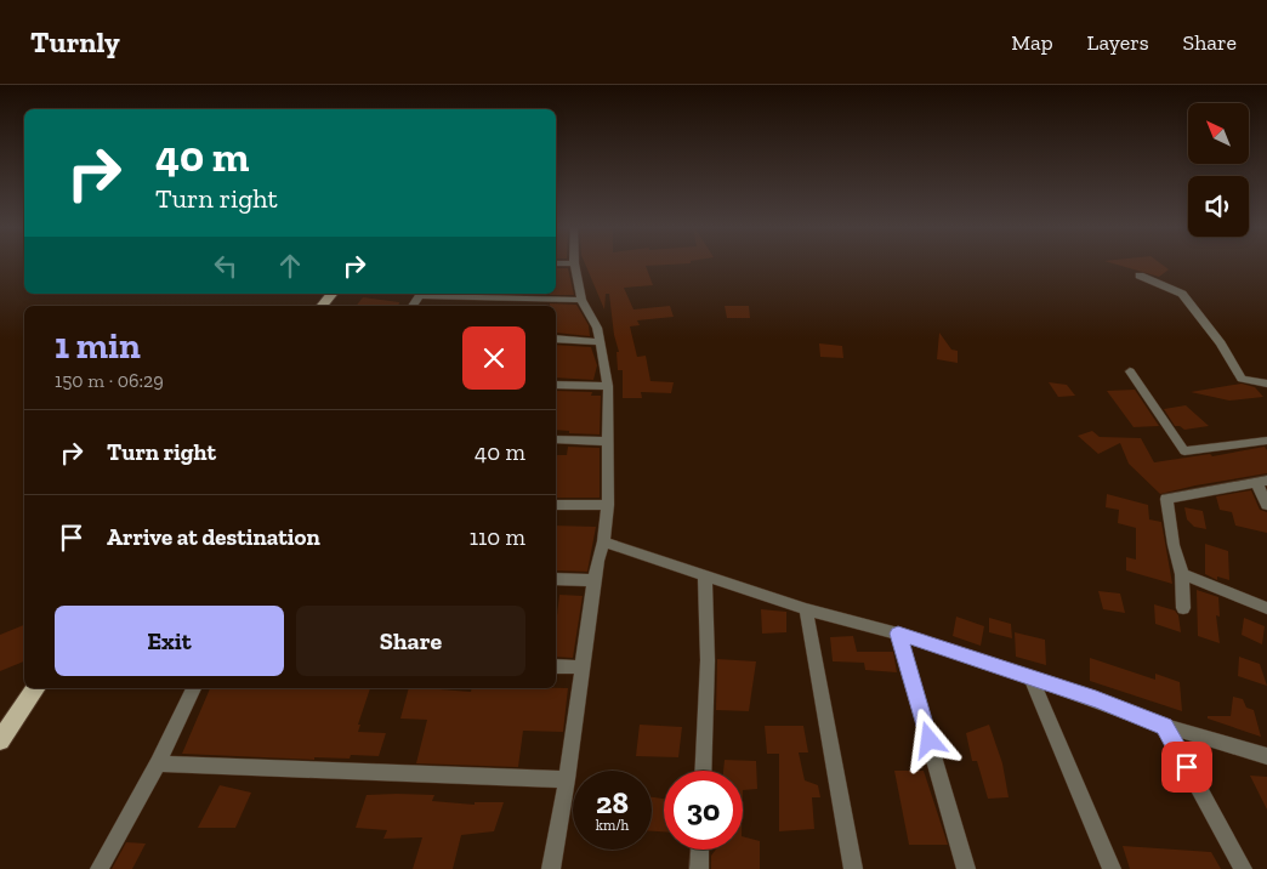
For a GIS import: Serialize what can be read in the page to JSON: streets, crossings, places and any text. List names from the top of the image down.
{
  "north": "top left",
  "page": {
    "header": "Turnly",
    "nav": ["Map", "Layers", "Share"],
    "turn": ["40 m", "Turn right"],
    "heading": ["1 min", "150 m · 06:29"],
    "list": [
      {
        "name": "Turn right",
        "value": "40 m"
      },
      {
        "name": "Arrive at destination",
        "value": "110 m"
      }
    ],
    "buttons": ["Exit", "Share"],
    "speed": "28 km/h",
    "limit": "30"
  }
}
